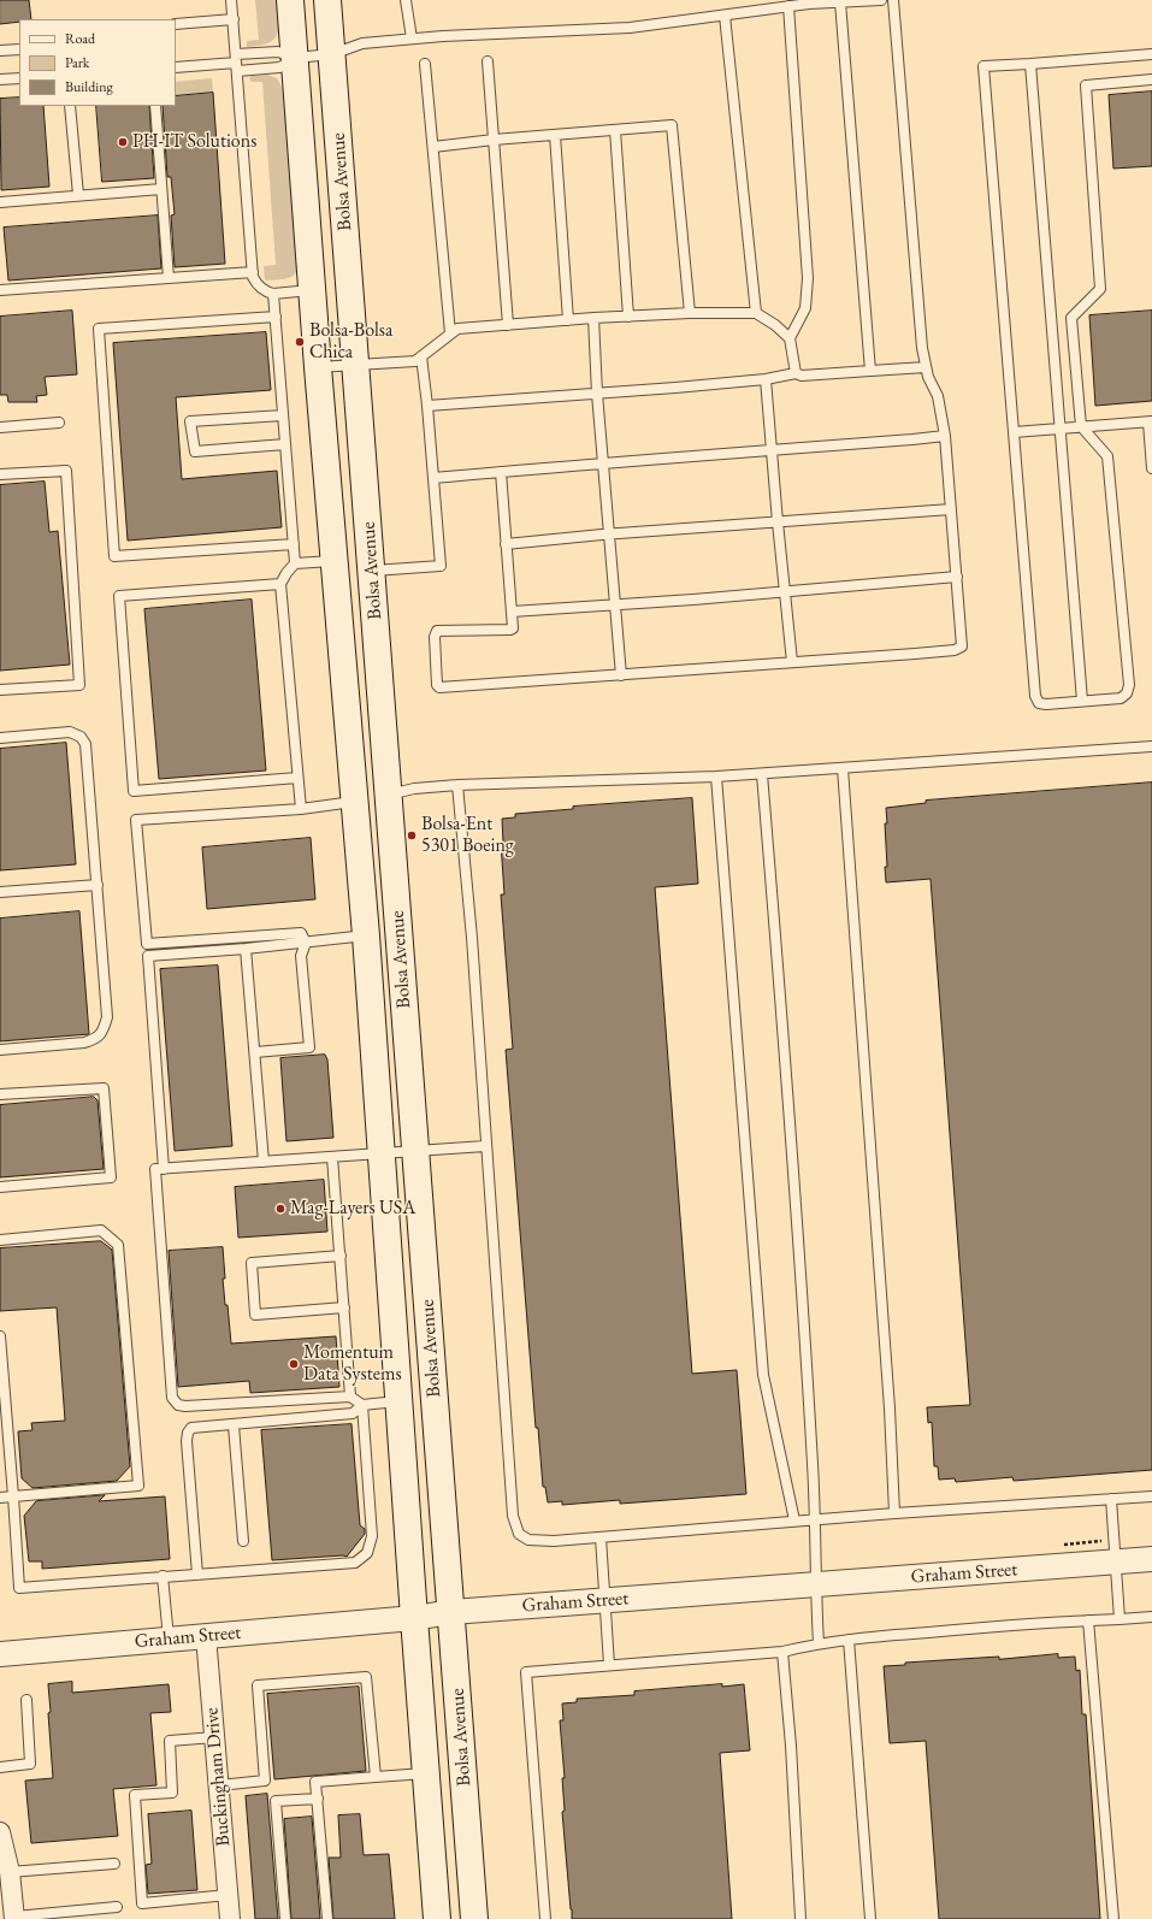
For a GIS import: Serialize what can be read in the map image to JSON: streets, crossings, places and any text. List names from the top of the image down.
{
  "streets": {
    "main road": ["Bolsa Avenue"],
    "street": ["Graham Street", "Buckingham Drive"]
  },
  "crossings": [
    ["Bolsa Avenue", "Graham Street"],
    ["Graham Street", "Buckingham Drive"]
  ],
  "places": [
    "PH-IT Solutions",
    "Bolsa-Bolsa Chica",
    "Bolsa-Ent 5301 Boeing",
    "Mag-Layers USA",
    "Momentum Data Systems"
  ],
  "legend": ["Road", "Park", "Building"]
}
